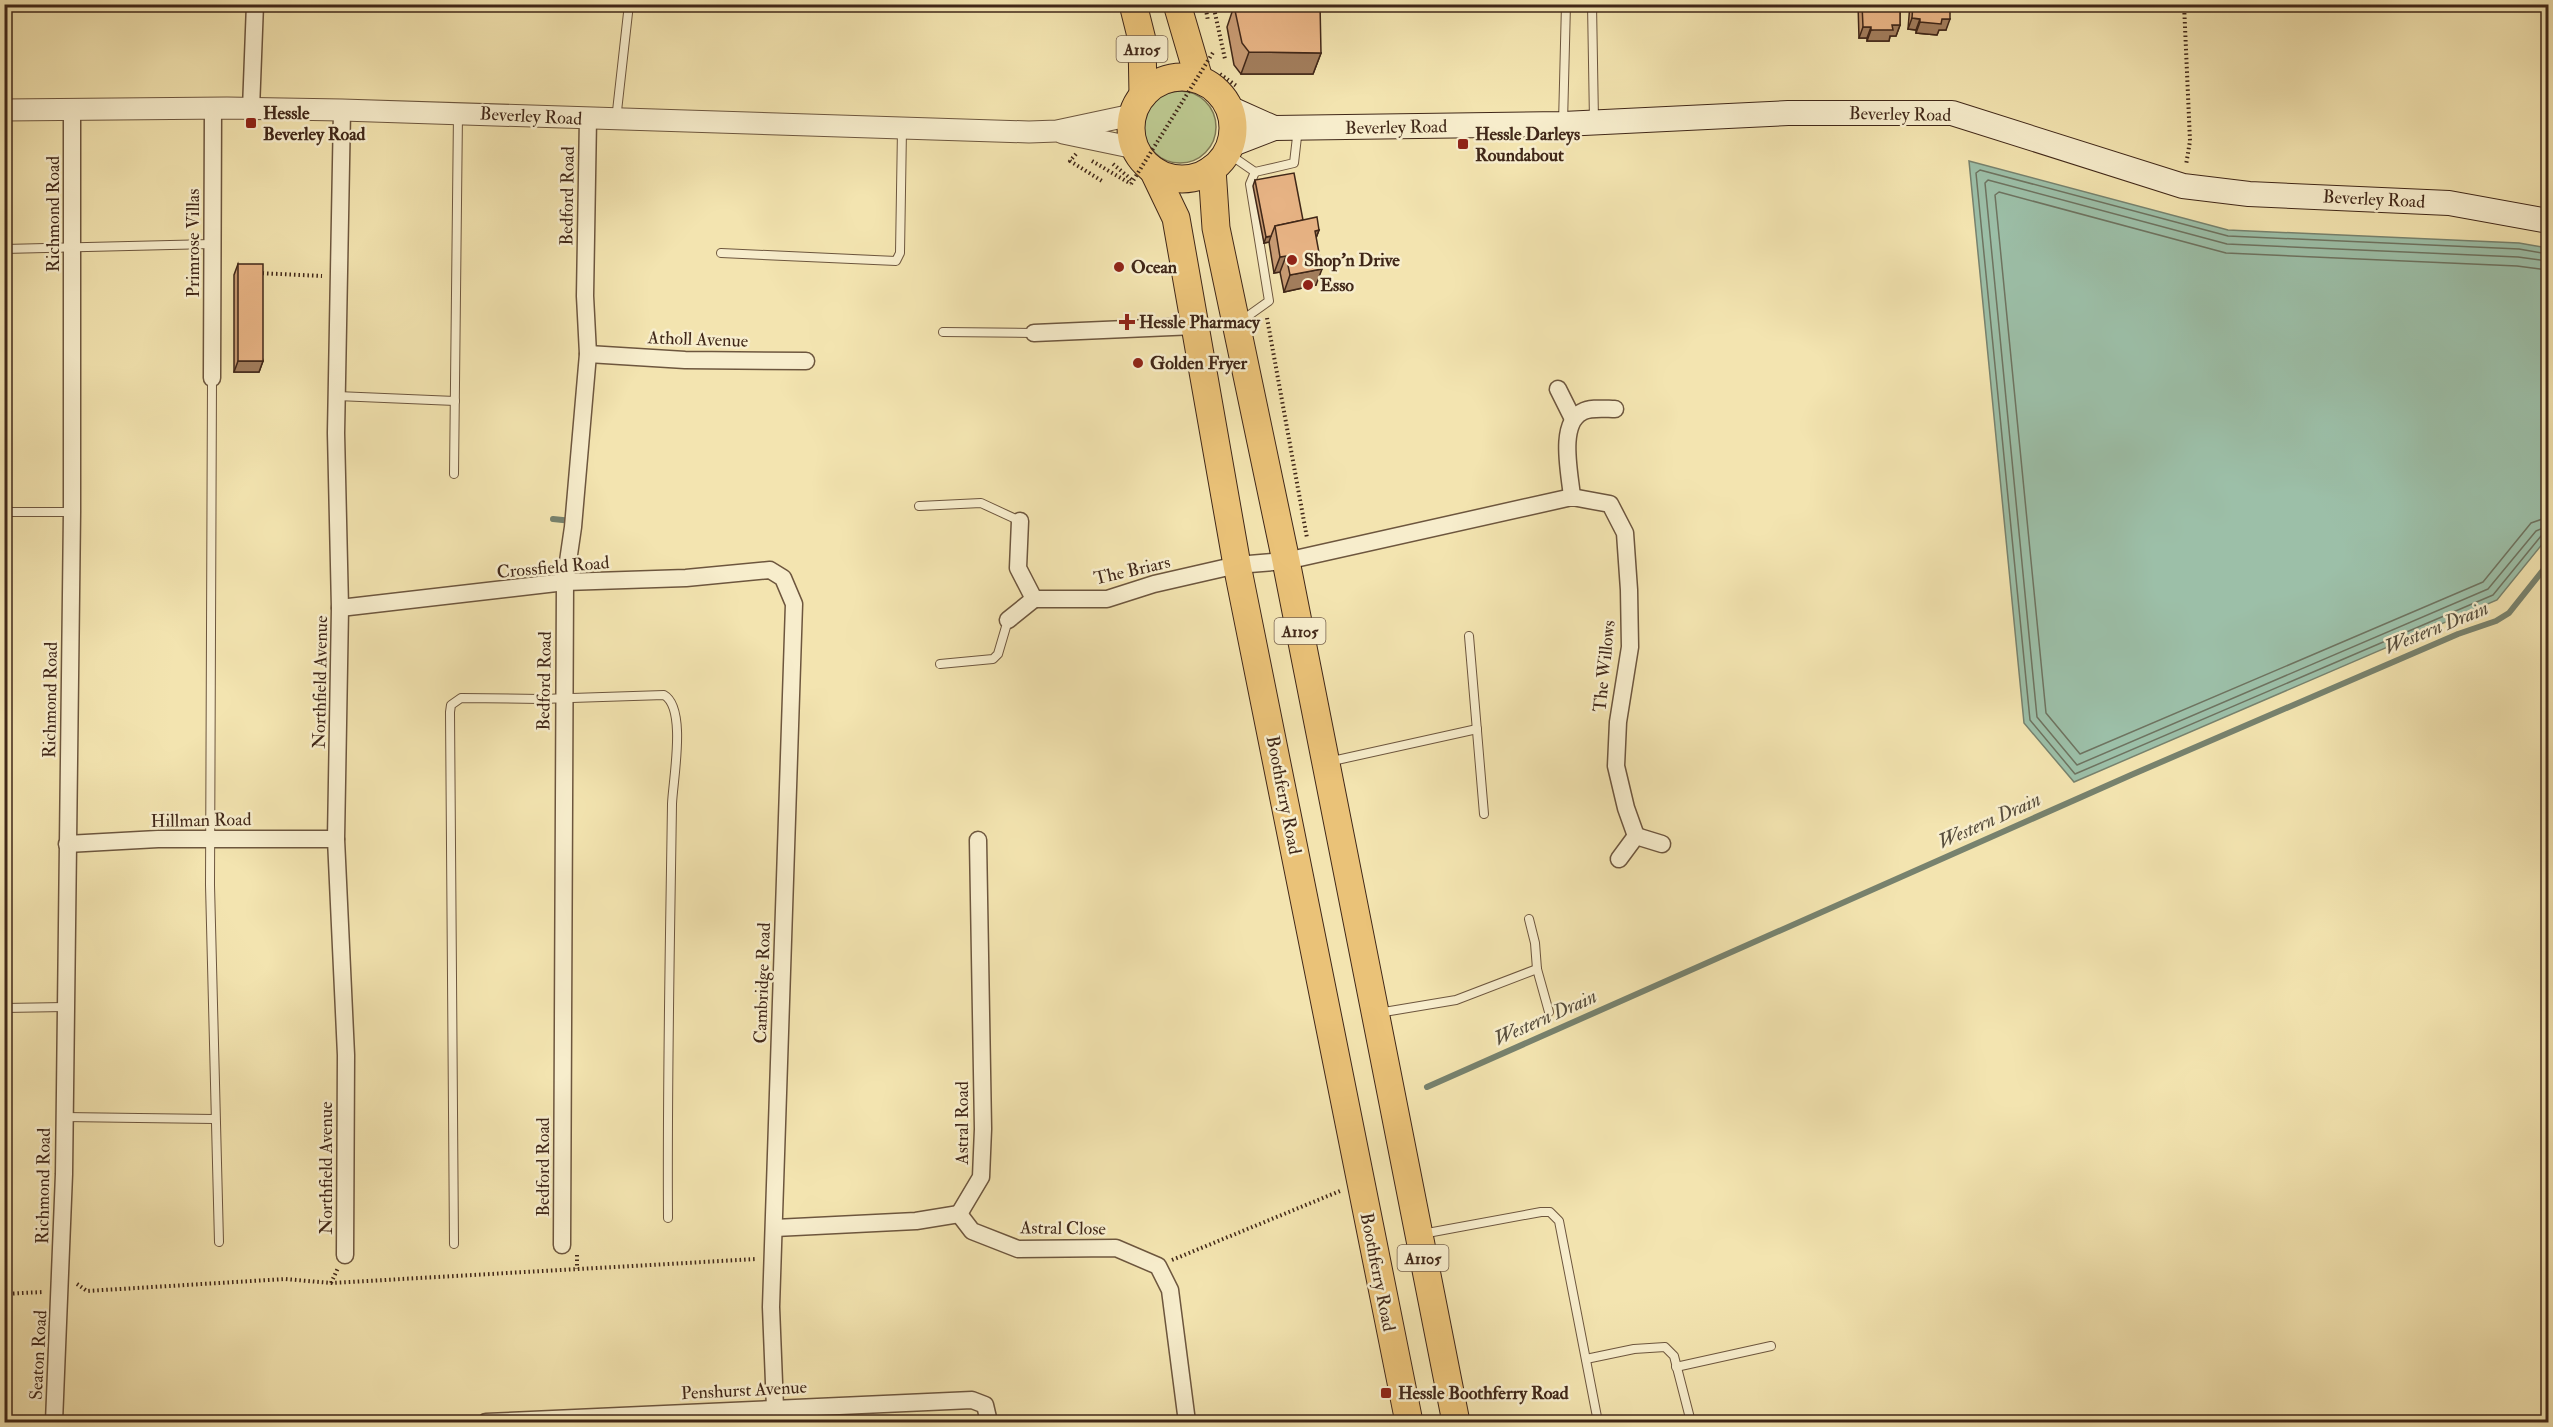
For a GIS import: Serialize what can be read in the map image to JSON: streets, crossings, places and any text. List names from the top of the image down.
{
  "streets": {
    "main road": ["A1105", "Beverley Road", "Boothferry Road"],
    "street": [
      "Bedford Road",
      "Richmond Road",
      "Primrose Villas",
      "Atholl Avenue",
      "Crossfield Road",
      "The Briars",
      "The Willows",
      "Northfield Avenue",
      "Hillman Road",
      "Cambridge Road",
      "Astral Road",
      "Astral Close",
      "Seaton Road",
      "Penshurst Avenue"
    ]
  },
  "crossings": [
    ["A1105", "Beverley Road"],
    ["A1105", "The Briars"],
    ["A1105", "The Willows"],
    ["A1105", "Boothferry Road"],
    ["Beverley Road", "Bedford Road"],
    ["Beverley Road", "Richmond Road"],
    ["Beverley Road", "Primrose Villas"],
    ["Beverley Road", "Northfield Avenue"],
    ["Beverley Road", "Boothferry Road"],
    ["Bedford Road", "Atholl Avenue"],
    ["Bedford Road", "Crossfield Road"],
    ["Richmond Road", "Hillman Road"],
    ["Richmond Road", "Seaton Road"],
    ["Crossfield Road", "Northfield Avenue"],
    ["Crossfield Road", "Cambridge Road"],
    ["The Briars", "The Willows"],
    ["The Briars", "Boothferry Road"],
    ["Northfield Avenue", "Hillman Road"],
    ["Cambridge Road", "Penshurst Avenue"],
    ["Astral Road", "Astral Close"]
  ],
  "water": ["Western Drain"],
  "places": {
    "transit": ["Hessle Beverley Road", "Hessle Darleys Roundabout", "Hessle Boothferry Road"],
    "other": [
      "Shop'n Drive",
      "Ocean",
      "Esso",
      "Golden Fryer"
    ],
    "health": ["Hessle Pharmacy"]
  }
}
